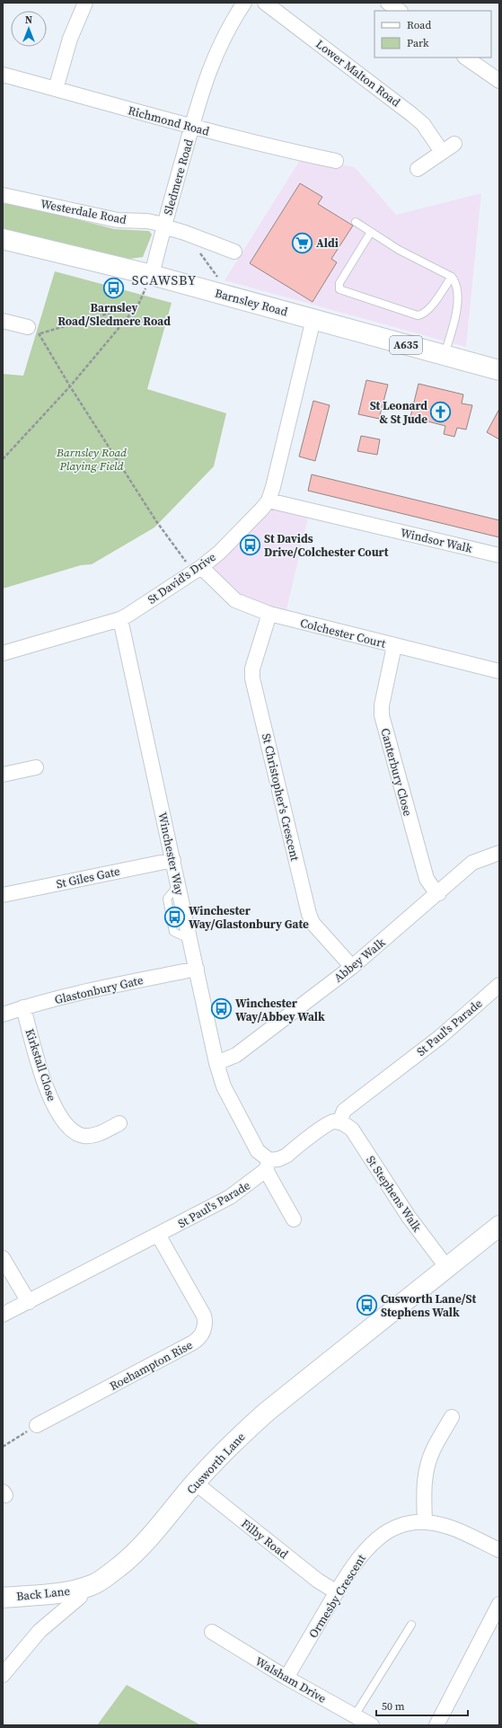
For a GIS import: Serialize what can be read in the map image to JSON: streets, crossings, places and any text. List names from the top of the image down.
{
  "streets": {
    "main road": [
      "Barnsley Road",
      "A635",
      "Cusworth Lane",
      "Back Lane"
    ],
    "street": [
      "Lower Malton Road",
      "Richmond Road",
      "Sledmere Road",
      "Westerdale Road",
      "Windsor Walk",
      "St David's Drive",
      "Colchester Court",
      "Canterbury Close",
      "St Christopher's Crescent",
      "Winchester Way",
      "St Giles Gate",
      "Abbey Walk",
      "Glastonbury Gate",
      "St Paul's Parade",
      "Kirkstall Close",
      "St Stephens Walk",
      "Roehampton Rise",
      "Filby Road",
      "Ormesby Crescent",
      "Walsham Drive"
    ]
  },
  "crossings": [
    ["Richmond Road", "Sledmere Road"],
    ["Sledmere Road", "Westerdale Road"],
    ["Sledmere Road", "Barnsley Road"],
    ["Barnsley Road", "St David's Drive"],
    ["Windsor Walk", "St David's Drive"],
    ["St David's Drive", "Colchester Court"],
    ["St David's Drive", "Winchester Way"],
    ["Colchester Court", "Canterbury Close"],
    ["Colchester Court", "St Christopher's Crescent"],
    ["Canterbury Close", "Abbey Walk"],
    ["St Christopher's Crescent", "Abbey Walk"],
    ["Winchester Way", "St Giles Gate"],
    ["Winchester Way", "Abbey Walk"],
    ["Winchester Way", "Glastonbury Gate"],
    ["Winchester Way", "St Paul's Parade"],
    ["Glastonbury Gate", "Kirkstall Close"],
    ["St Paul's Parade", "St Stephens Walk"],
    ["St Paul's Parade", "Roehampton Rise"],
    ["St Stephens Walk", "Cusworth Lane"],
    ["Cusworth Lane", "Filby Road"],
    ["Cusworth Lane", "Back Lane"],
    ["Filby Road", "Ormesby Crescent"],
    ["Ormesby Crescent", "Walsham Drive"]
  ],
  "districts": ["SCAWSBY"],
  "parks": ["Barnsley Road Playing Field"],
  "places": {
    "supermarket": ["Aldi"],
    "bus stop": [
      "Barnsley Road/Sledmere Road",
      "St Davids Drive/Colchester Court",
      "Winchester Way/Glastonbury Gate",
      "Winchester Way/Abbey Walk",
      "Cusworth Lane/St Stephens Walk"
    ],
    "church": ["St Leonard & St Jude"]
  },
  "legend": ["Road", "Park"],
  "scale_bar": "50 m",
  "north": "top"
}
